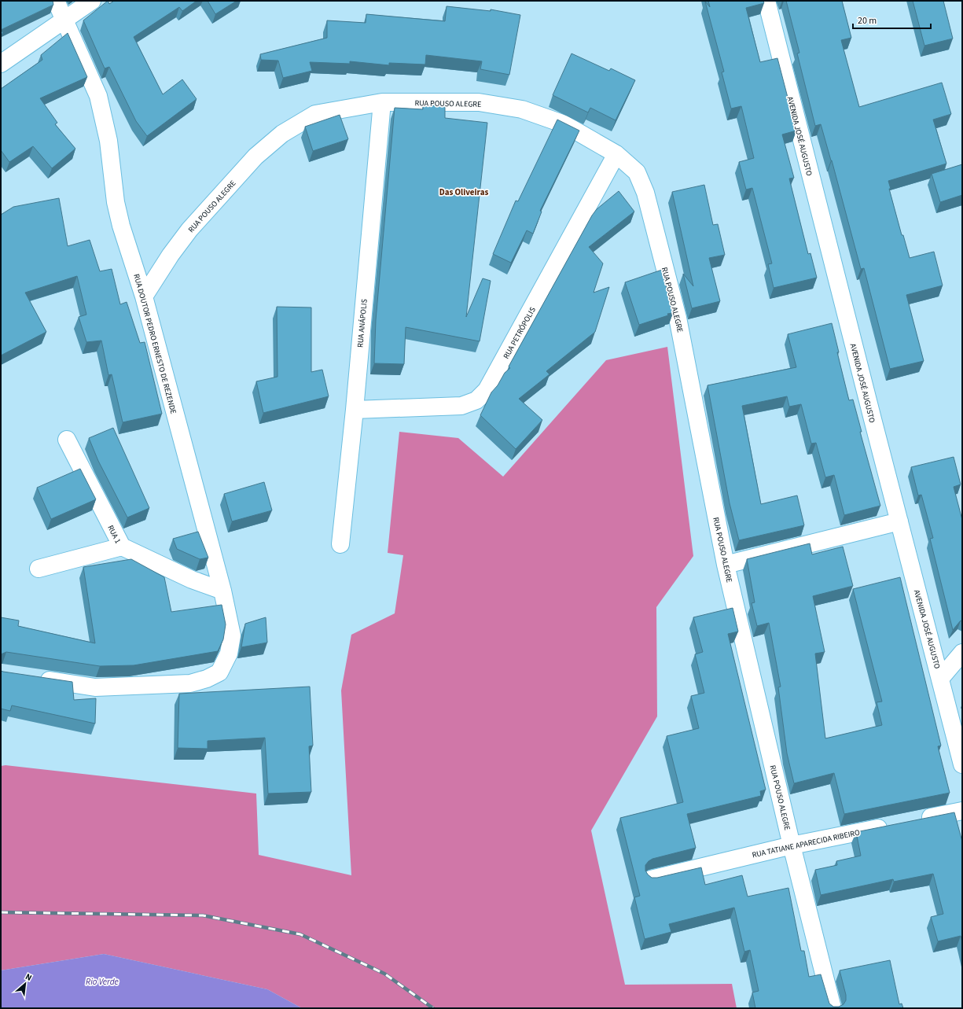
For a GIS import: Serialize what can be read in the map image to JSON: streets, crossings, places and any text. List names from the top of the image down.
{
  "streets": {
    "street": [
      "RUA POUSO ALEGRE",
      "AVENIDA JOSÉ AUGUSTO",
      "RUA ANÁPOLIS",
      "RUA PETRÓPOLIS",
      "RUA DOUTOR PEDRO ERNESTO DE REZENDE",
      "RUA 1",
      "RUA TATIANE APARECIDA RIBEIRO"
    ]
  },
  "crossings": [
    ["RUA POUSO ALEGRE", "RUA ANÁPOLIS"],
    ["RUA POUSO ALEGRE", "RUA PETRÓPOLIS"],
    ["RUA POUSO ALEGRE", "RUA DOUTOR PEDRO ERNESTO DE REZENDE"],
    ["RUA POUSO ALEGRE", "RUA TATIANE APARECIDA RIBEIRO"],
    ["RUA ANÁPOLIS", "RUA PETRÓPOLIS"],
    ["RUA DOUTOR PEDRO ERNESTO DE REZENDE", "RUA 1"]
  ],
  "districts": ["Das Oliveiras"],
  "water": ["Rio Verde"],
  "scale_bar": "20 m",
  "north": "top right"
}
